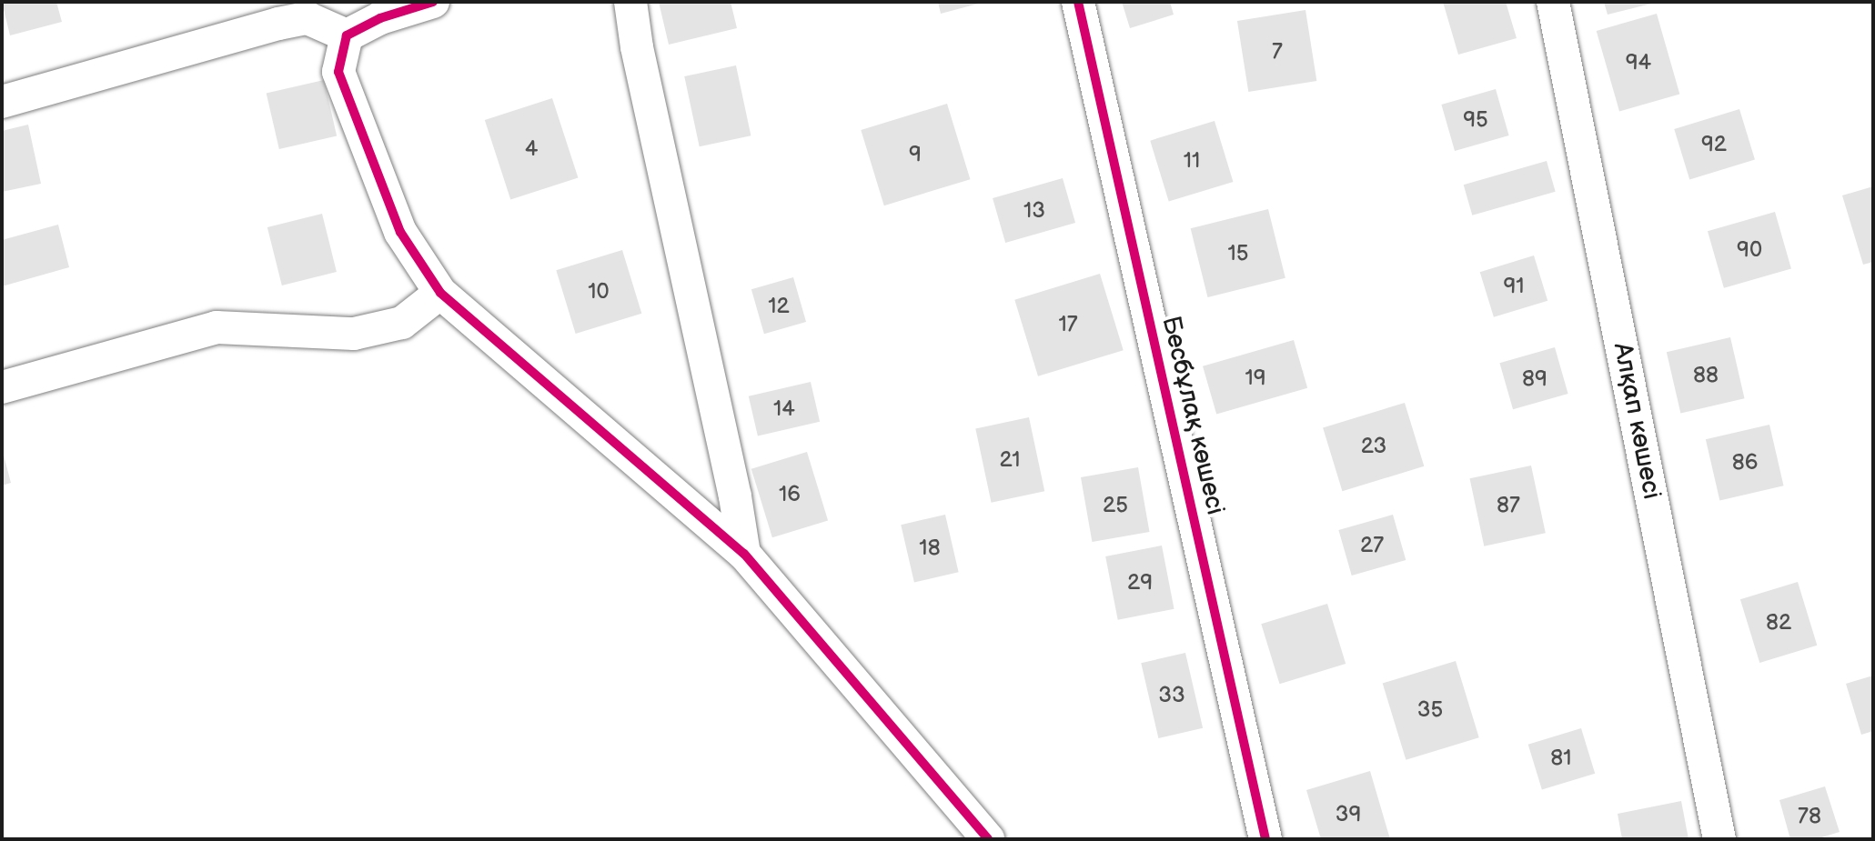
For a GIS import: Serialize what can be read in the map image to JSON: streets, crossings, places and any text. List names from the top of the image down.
{
  "streets": {
    "street": ["Бесбұлақ көшесі", "Алқап көшесі"]
  },
  "house_numbers": [
    "7",
    "94",
    "95",
    "92",
    "4",
    "9",
    "11",
    "13",
    "90",
    "15",
    "91",
    "10",
    "12",
    "17",
    "88",
    "19",
    "89",
    "14",
    "23",
    "21",
    "86",
    "16",
    "25",
    "87",
    "27",
    "18",
    "29",
    "82",
    "33",
    "35",
    "81",
    "39",
    "78"
  ]
}
